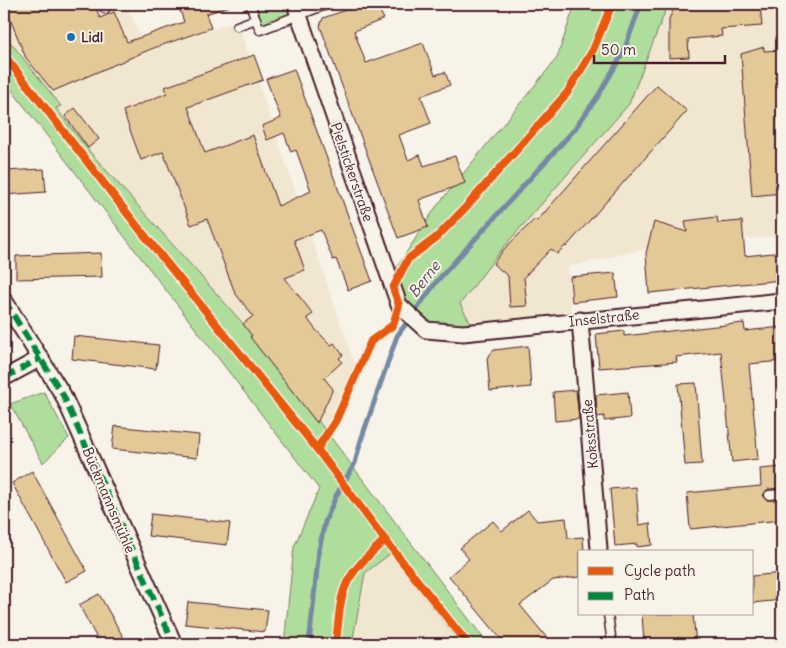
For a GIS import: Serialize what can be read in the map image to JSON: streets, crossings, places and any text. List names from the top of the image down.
{
  "streets": {
    "street": [
      "Pielstickerstraße",
      "Inselstraße",
      "Koksstraße",
      "Bückmannsmühle"
    ]
  },
  "crossings": [
    ["Pielstickerstraße", "Inselstraße"],
    ["Inselstraße", "Koksstraße"]
  ],
  "water": ["Berne"],
  "places": ["Lidl"],
  "legend": ["Cycle path", "Path"],
  "scale_bar": "50 m"
}
